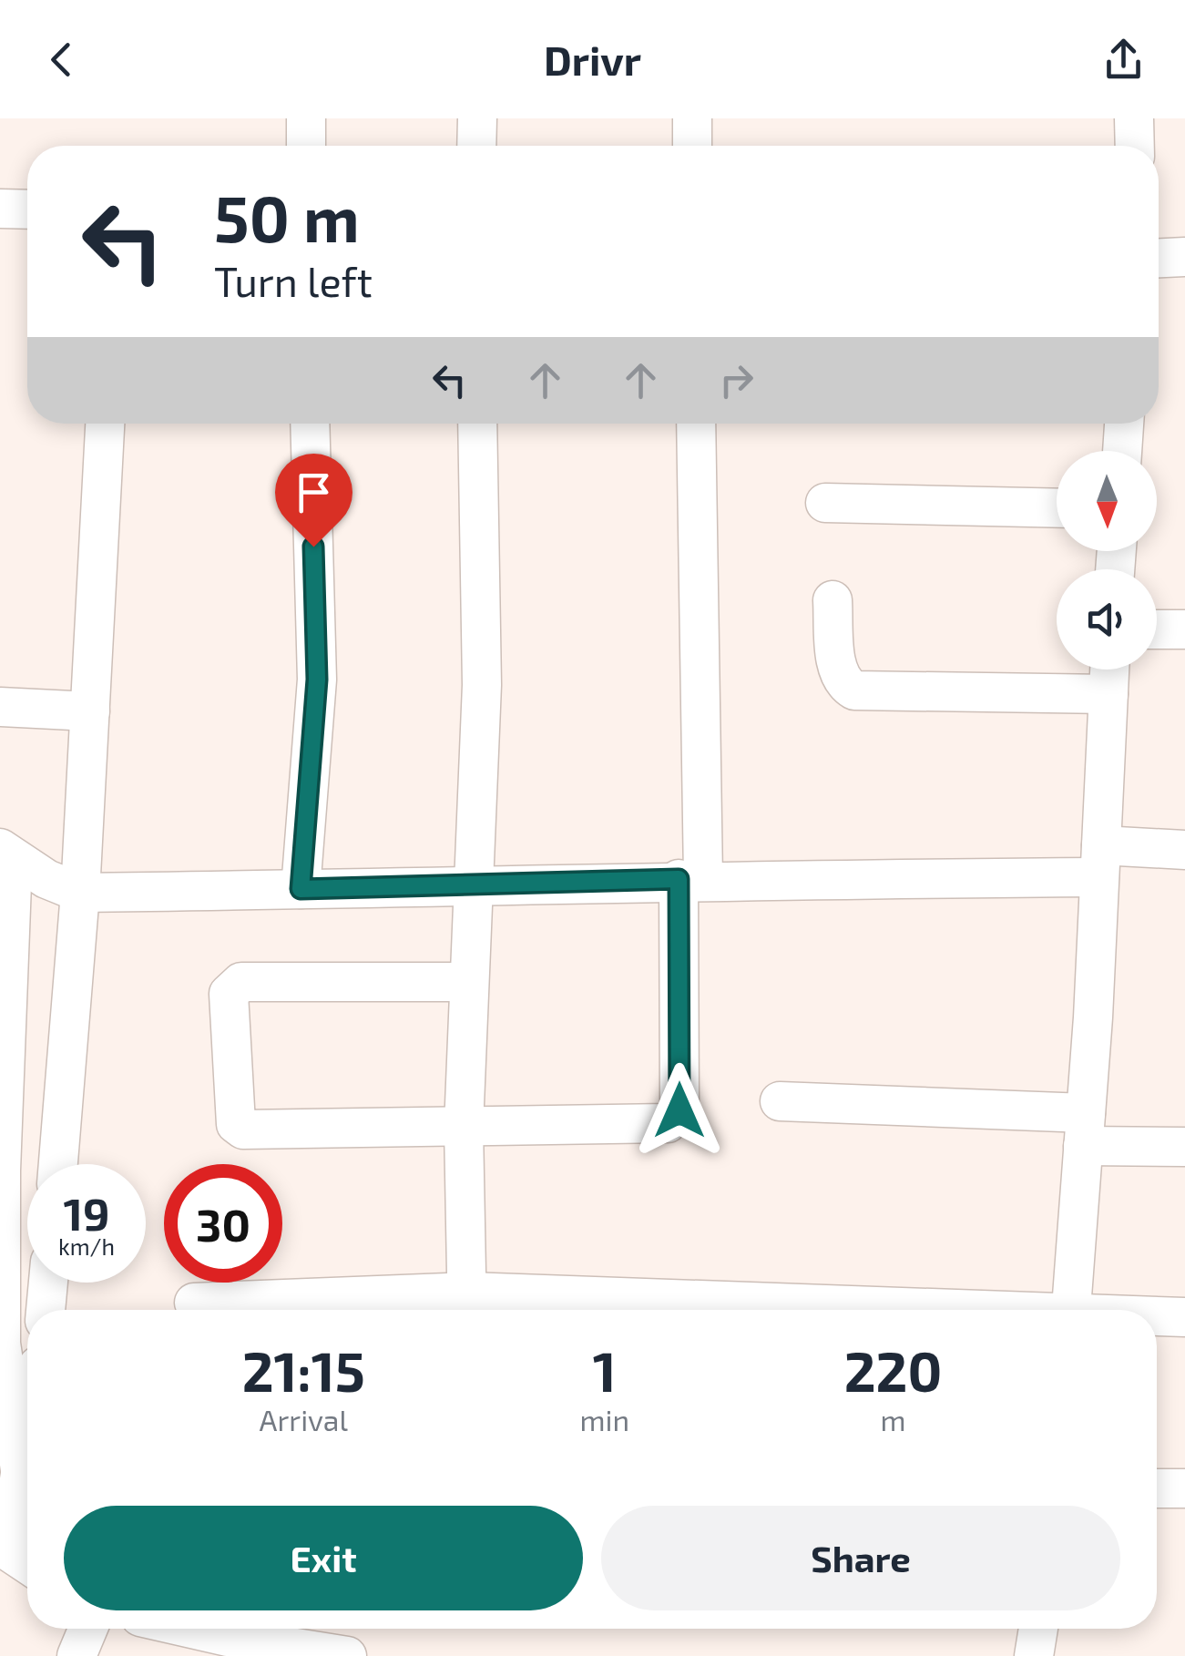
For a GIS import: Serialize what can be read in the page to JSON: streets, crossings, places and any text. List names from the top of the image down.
{
  "north": "bottom",
  "page": {
    "header": "Drivr",
    "turn": ["50 m", "Turn left"],
    "speed": "19 km/h",
    "limit": "30",
    "eta": [
      "21:15",
      "Arrival",
      "1",
      "min",
      "220",
      "m"
    ],
    "buttons": ["Exit", "Share"]
  }
}
